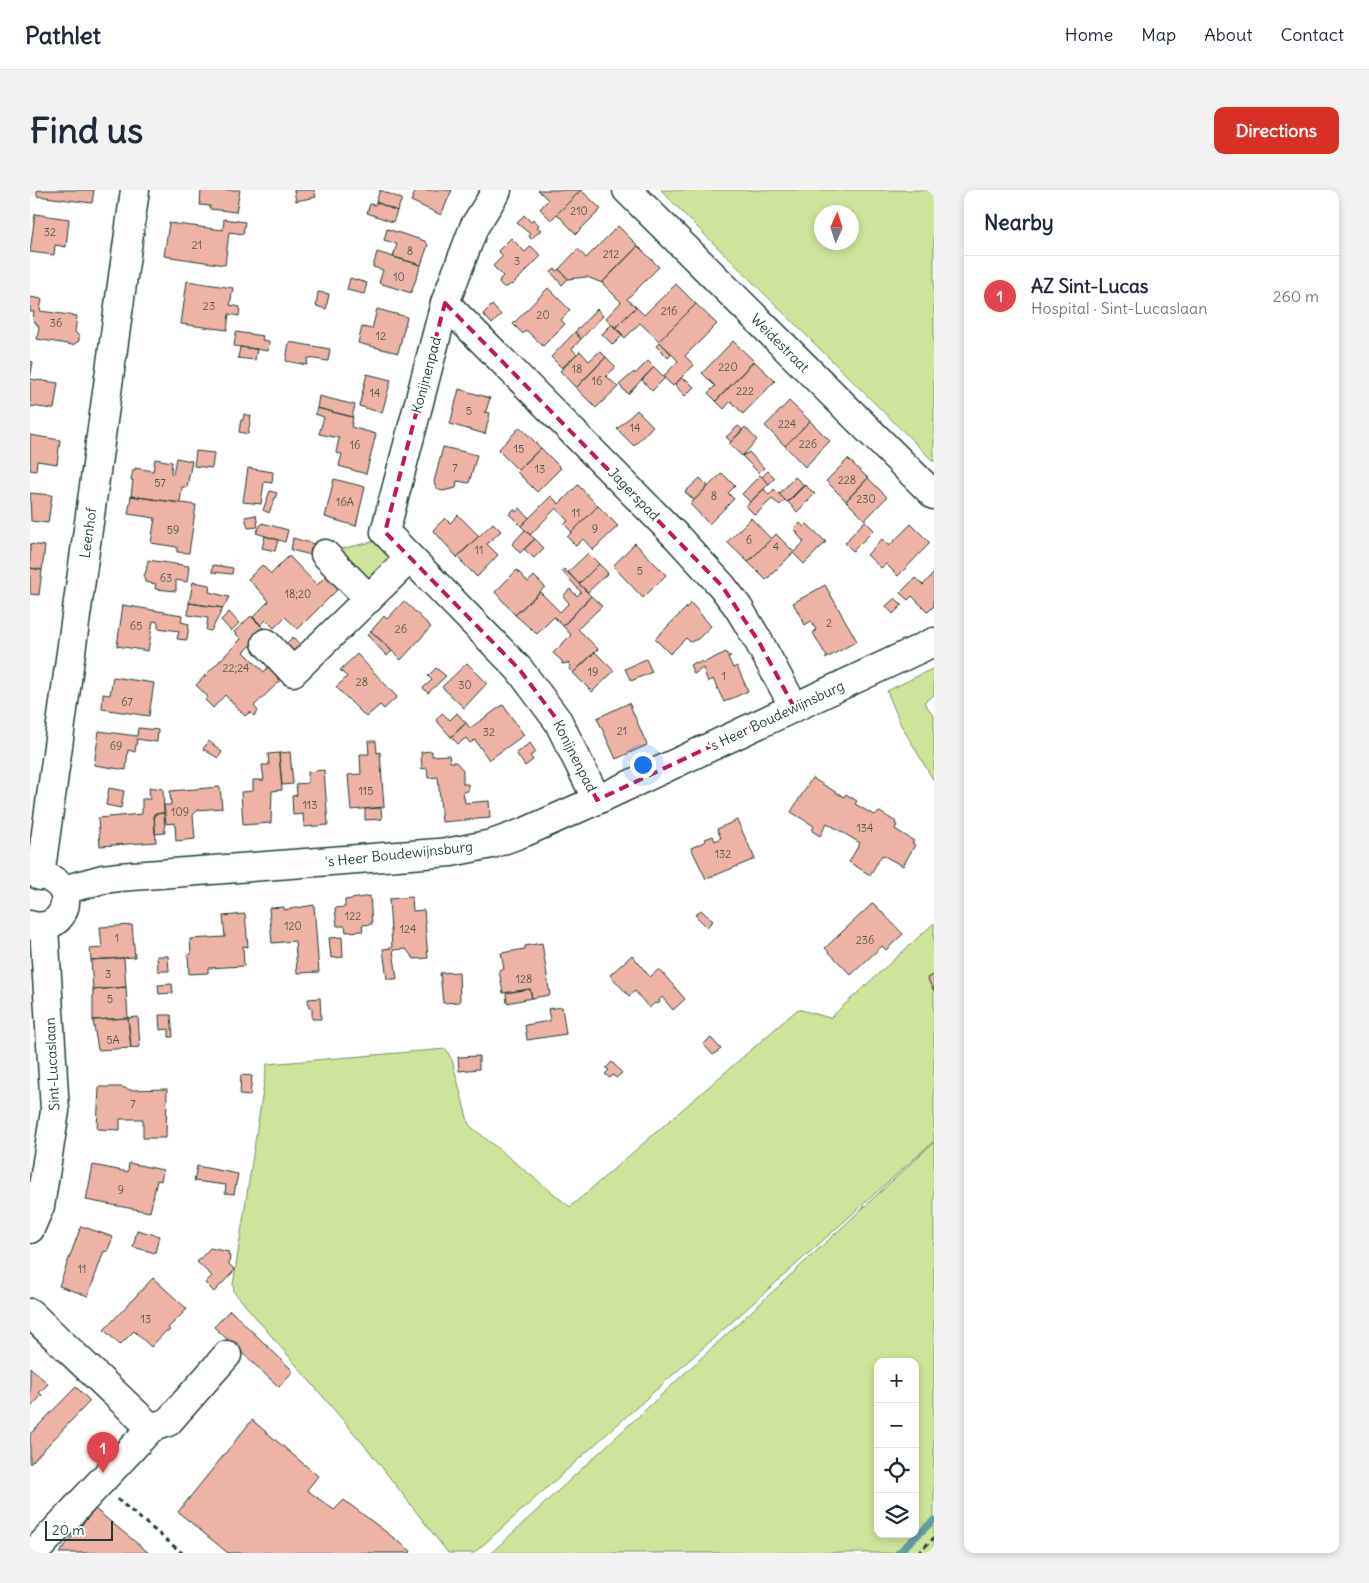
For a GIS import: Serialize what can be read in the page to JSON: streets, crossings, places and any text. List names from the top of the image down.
{
  "streets": {
    "street": [
      "Weidestraat",
      "Konijnenpad",
      "Jagerspad",
      "Leenhof",
      "'s Heer Boudewijnsburg",
      "Sint-Lucaslaan"
    ]
  },
  "crossings": [
    ["Konijnenpad", "Jagerspad"],
    ["Konijnenpad", "'s Heer Boudewijnsburg"],
    ["Jagerspad", "'s Heer Boudewijnsburg"],
    ["'s Heer Boudewijnsburg", "Sint-Lucaslaan"]
  ],
  "house_numbers": [
    "210",
    "32",
    "21",
    "8",
    "212",
    "3",
    "10",
    "23",
    "216",
    "20",
    "36",
    "12",
    "220",
    "18",
    "16",
    "222",
    "14",
    "5",
    "224",
    "14",
    "226",
    "16",
    "15",
    "7",
    "13",
    "228",
    "57",
    "8",
    "230",
    "16A",
    "11",
    "9",
    "59",
    "6",
    "4",
    "11",
    "5",
    "63",
    "18;20",
    "2",
    "65",
    "26",
    "22;24",
    "19",
    "1",
    "28",
    "30",
    "67",
    "21",
    "32",
    "69",
    "115",
    "113",
    "109",
    "134",
    "132",
    "122",
    "120",
    "124",
    "1",
    "236",
    "3",
    "128",
    "5",
    "5A",
    "7",
    "9",
    "11",
    "13"
  ],
  "scale_bar": "20 m",
  "north": "top",
  "page": {
    "header": "Pathlet",
    "nav": [
      "Home",
      "Map",
      "About",
      "Contact"
    ],
    "buttons": "Directions",
    "title": "Find us",
    "heading": "Nearby",
    "list": [
      {
        "mark": "1",
        "name": "AZ Sint-Lucas",
        "note": "Hospital · Sint-Lucaslaan",
        "value": "260 m"
      }
    ],
    "map_buttons": ["+", "−"],
    "pins": "1",
    "scale": "20 m"
  }
}
